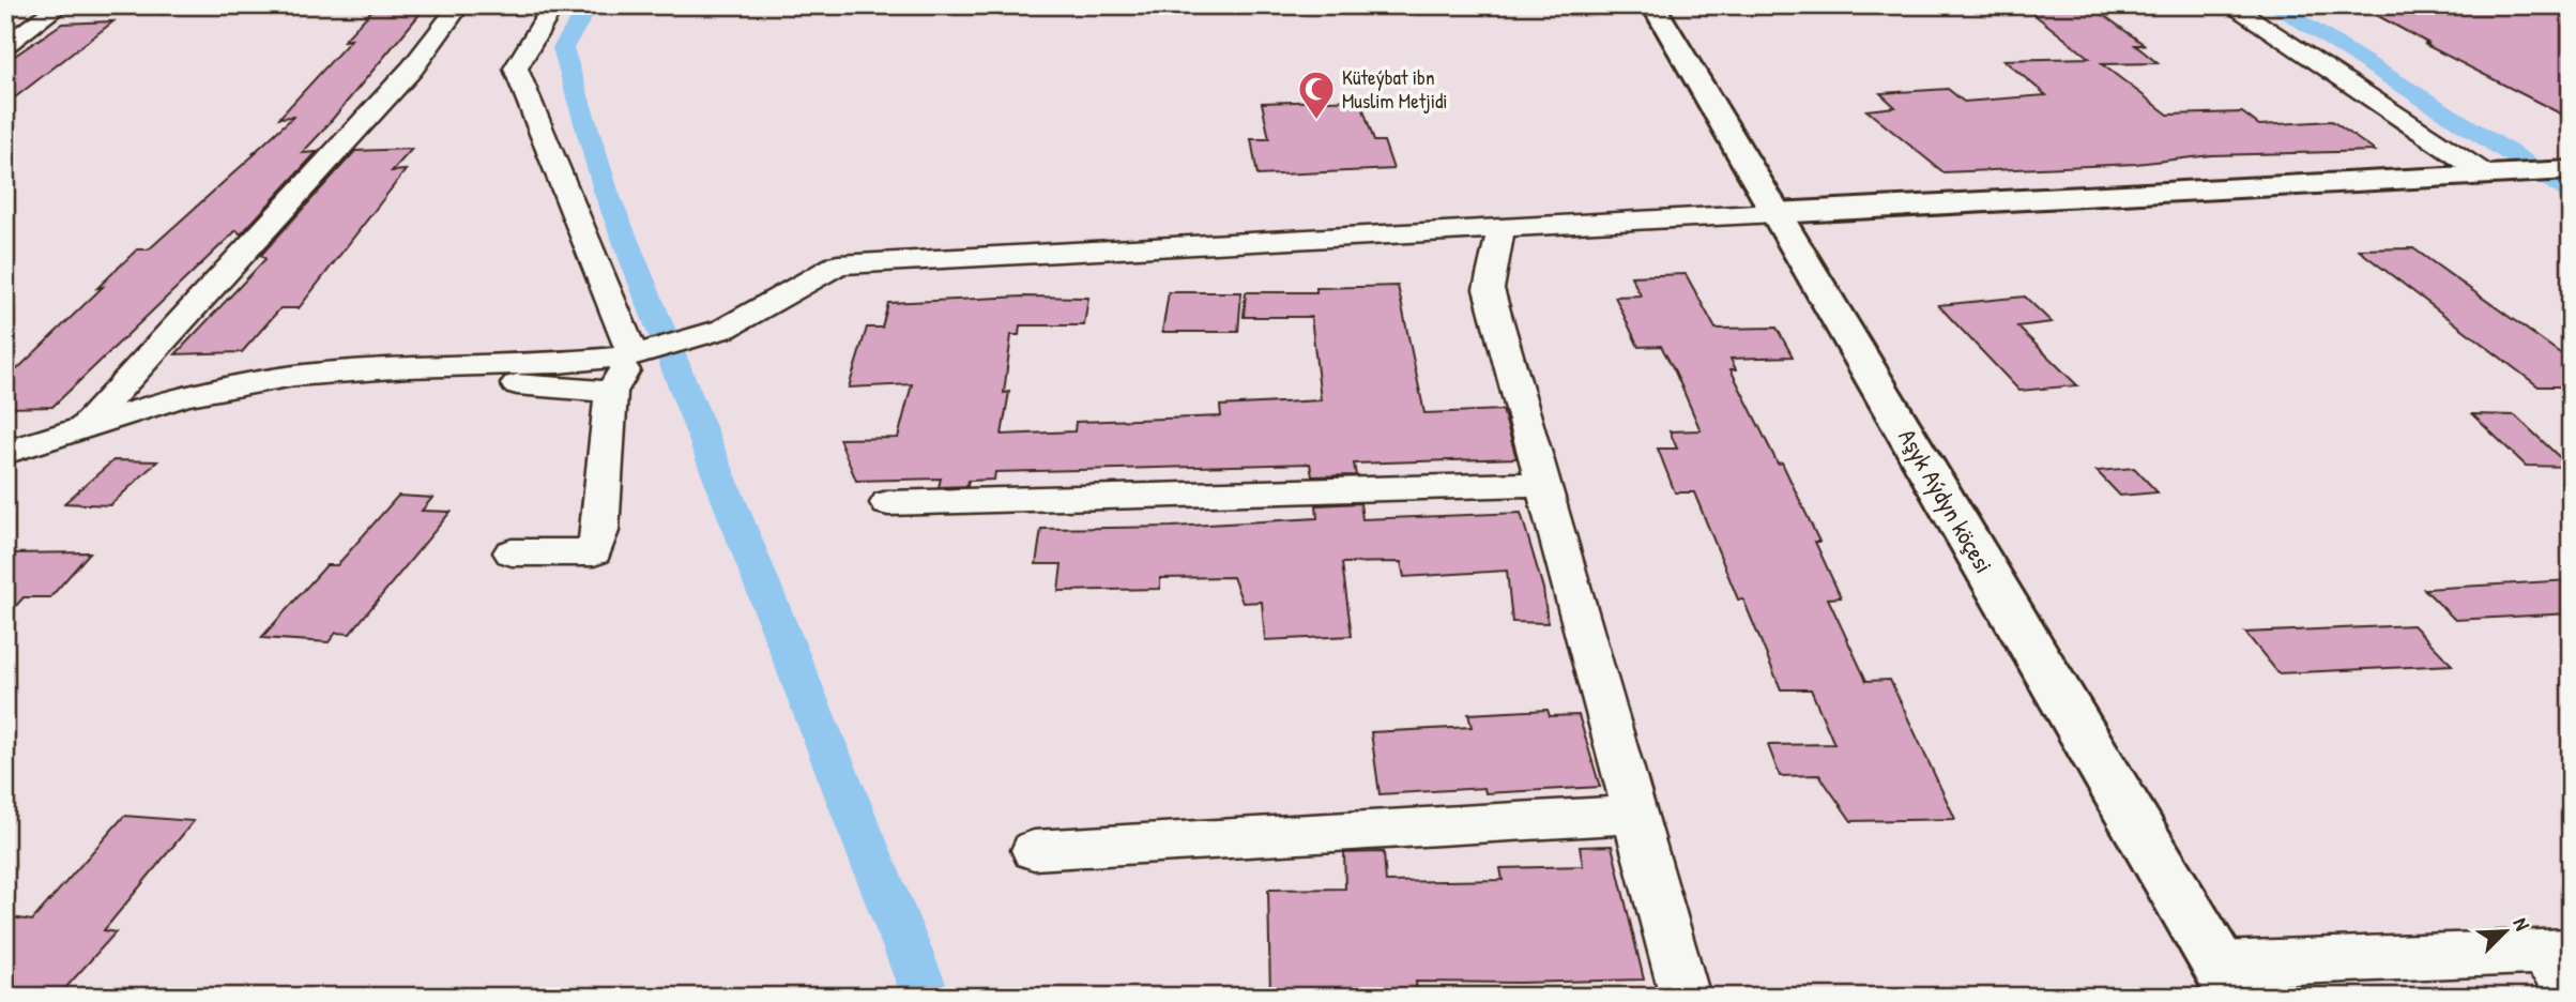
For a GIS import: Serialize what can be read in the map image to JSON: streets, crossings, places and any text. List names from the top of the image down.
{
  "streets": {
    "main road": ["Aşyk Aýdyn köçesi"]
  },
  "places": {
    "mosque": ["Küteýbat ibn Muslim Metjidi"]
  },
  "north": "top right"
}
